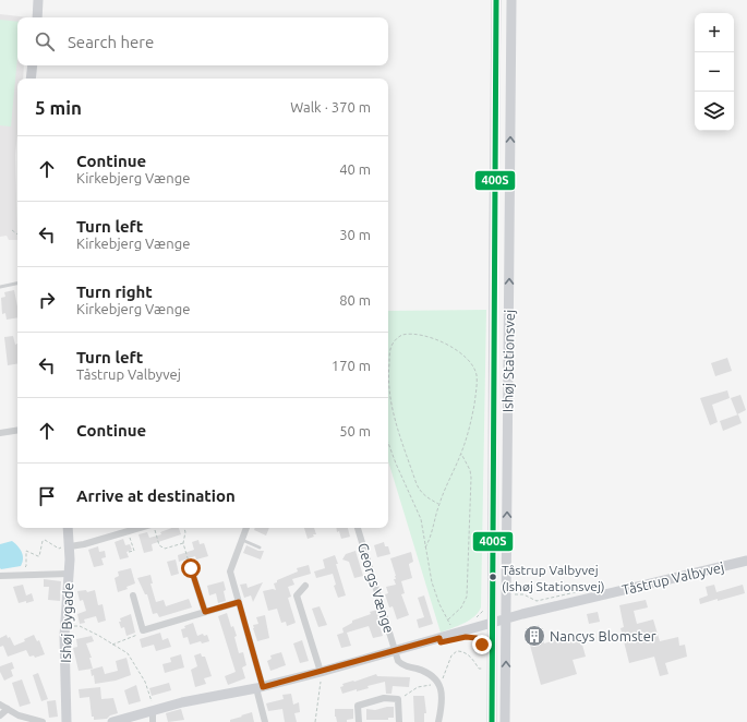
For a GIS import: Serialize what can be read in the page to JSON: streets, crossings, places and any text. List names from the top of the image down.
{
  "streets": {
    "main road": ["Ishøj Stationsvej", "Tåstrup Valbyvej", "Ishøj Bygade"],
    "street": ["Georgs Vænge"]
  },
  "crossings": [
    ["Ishøj Stationsvej", "Tåstrup Valbyvej"],
    ["Tåstrup Valbyvej", "Georgs Vænge"]
  ],
  "places": {
    "other": ["Tåstrup Valbyvej (Ishøj Stationsvej)"],
    "building": ["Nancys Blomster"]
  },
  "lines": ["transit line 400S"],
  "page": {
    "map_buttons": ["+", "−"],
    "search": "Search here",
    "heading": ["5 min", "Walk · 370 m"],
    "list": [
      ["Continue", "Kirkebjerg Vænge", "40 m"],
      ["Turn left", "Kirkebjerg Vænge", "30 m"],
      ["Turn right", "Kirkebjerg Vænge", "80 m"],
      ["Turn left", "Tåstrup Valbyvej", "170 m"],
      ["Continue", "50 m"],
      "Arrive at destination"
    ]
  }
}
